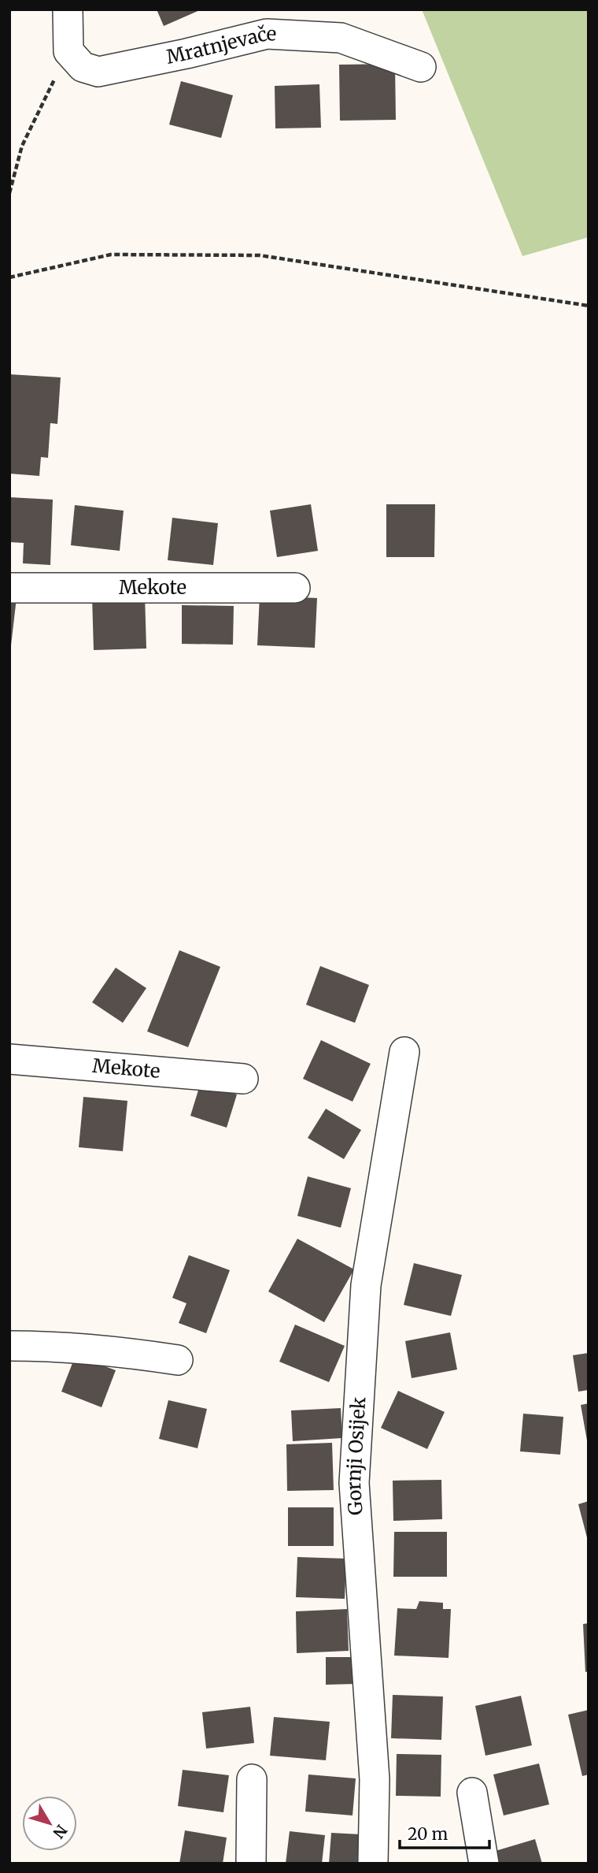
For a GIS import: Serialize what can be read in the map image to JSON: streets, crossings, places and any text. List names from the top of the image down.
{
  "streets": {
    "street": ["Mratnjevače", "Mekote", "Gornji Osijek"]
  },
  "scale_bar": "20 m",
  "north": "bottom right"
}
